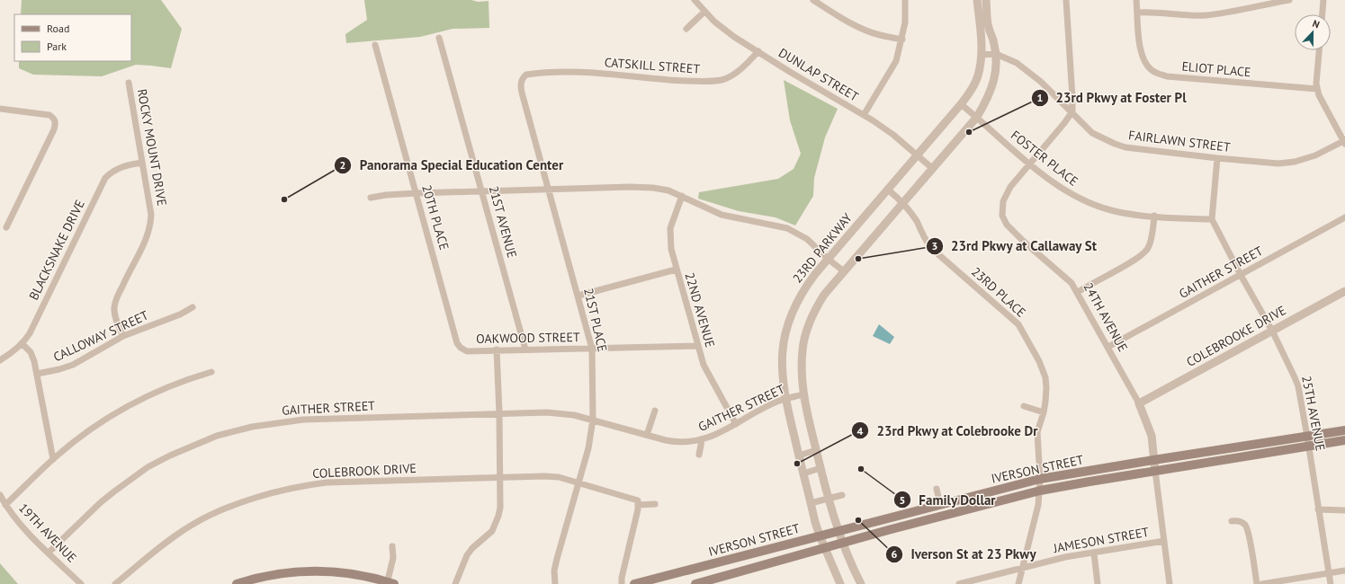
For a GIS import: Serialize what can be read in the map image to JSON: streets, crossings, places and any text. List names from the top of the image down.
{
  "streets": {
    "main road": ["IVERSON STREET"],
    "street": [
      "CATSKILL STREET",
      "ELIOT PLACE",
      "DUNLAP STREET",
      "FAIRLAWN STREET",
      "ROCKY MOUNT DRIVE",
      "FOSTER PLACE",
      "20TH PLACE",
      "21ST AVENUE",
      "23RD PARKWAY",
      "BLACKSNAKE DRIVE",
      "GAITHER STREET",
      "23RD PLACE",
      "22ND AVENUE",
      "24TH AVENUE",
      "21ST PLACE",
      "CALLOWAY STREET",
      "COLEBROOKE DRIVE",
      "OAKWOOD STREET",
      "25TH AVENUE",
      "COLEBROOK DRIVE",
      "19TH AVENUE",
      "JAMESON STREET"
    ]
  },
  "crossings": [
    ["CATSKILL STREET", "DUNLAP STREET"],
    ["CATSKILL STREET", "21ST PLACE"],
    ["DUNLAP STREET", "23RD PARKWAY"],
    ["FAIRLAWN STREET", "24TH AVENUE"],
    ["ROCKY MOUNT DRIVE", "BLACKSNAKE DRIVE"],
    ["ROCKY MOUNT DRIVE", "CALLOWAY STREET"],
    ["FOSTER PLACE", "23RD PARKWAY"],
    ["FOSTER PLACE", "24TH AVENUE"],
    ["FOSTER PLACE", "25TH AVENUE"],
    ["20TH PLACE", "OAKWOOD STREET"],
    ["21ST AVENUE", "OAKWOOD STREET"],
    ["23RD PARKWAY", "GAITHER STREET"],
    ["23RD PARKWAY", "23RD PLACE"],
    ["23RD PARKWAY", "IVERSON STREET"],
    ["GAITHER STREET", "22ND AVENUE"],
    ["GAITHER STREET", "24TH AVENUE"],
    ["GAITHER STREET", "21ST PLACE"],
    ["GAITHER STREET", "25TH AVENUE"],
    ["GAITHER STREET", "19TH AVENUE"],
    ["23RD PLACE", "IVERSON STREET"],
    ["23RD PLACE", "JAMESON STREET"],
    ["22ND AVENUE", "OAKWOOD STREET"],
    ["24TH AVENUE", "COLEBROOKE DRIVE"],
    ["24TH AVENUE", "IVERSON STREET"],
    ["24TH AVENUE", "JAMESON STREET"],
    ["21ST PLACE", "OAKWOOD STREET"],
    ["21ST PLACE", "COLEBROOK DRIVE"],
    ["COLEBROOKE DRIVE", "25TH AVENUE"],
    ["25TH AVENUE", "IVERSON STREET"]
  ],
  "places": [
    "23rd Pkwy at Foster Pl",
    "Panorama Special Education Center",
    "23rd Pkwy at Callaway St",
    "23rd Pkwy at Colebrooke Dr",
    "Family Dollar",
    "Iverson St at 23 Pkwy"
  ],
  "legend": ["Road", "Park"],
  "north": "top"
}
